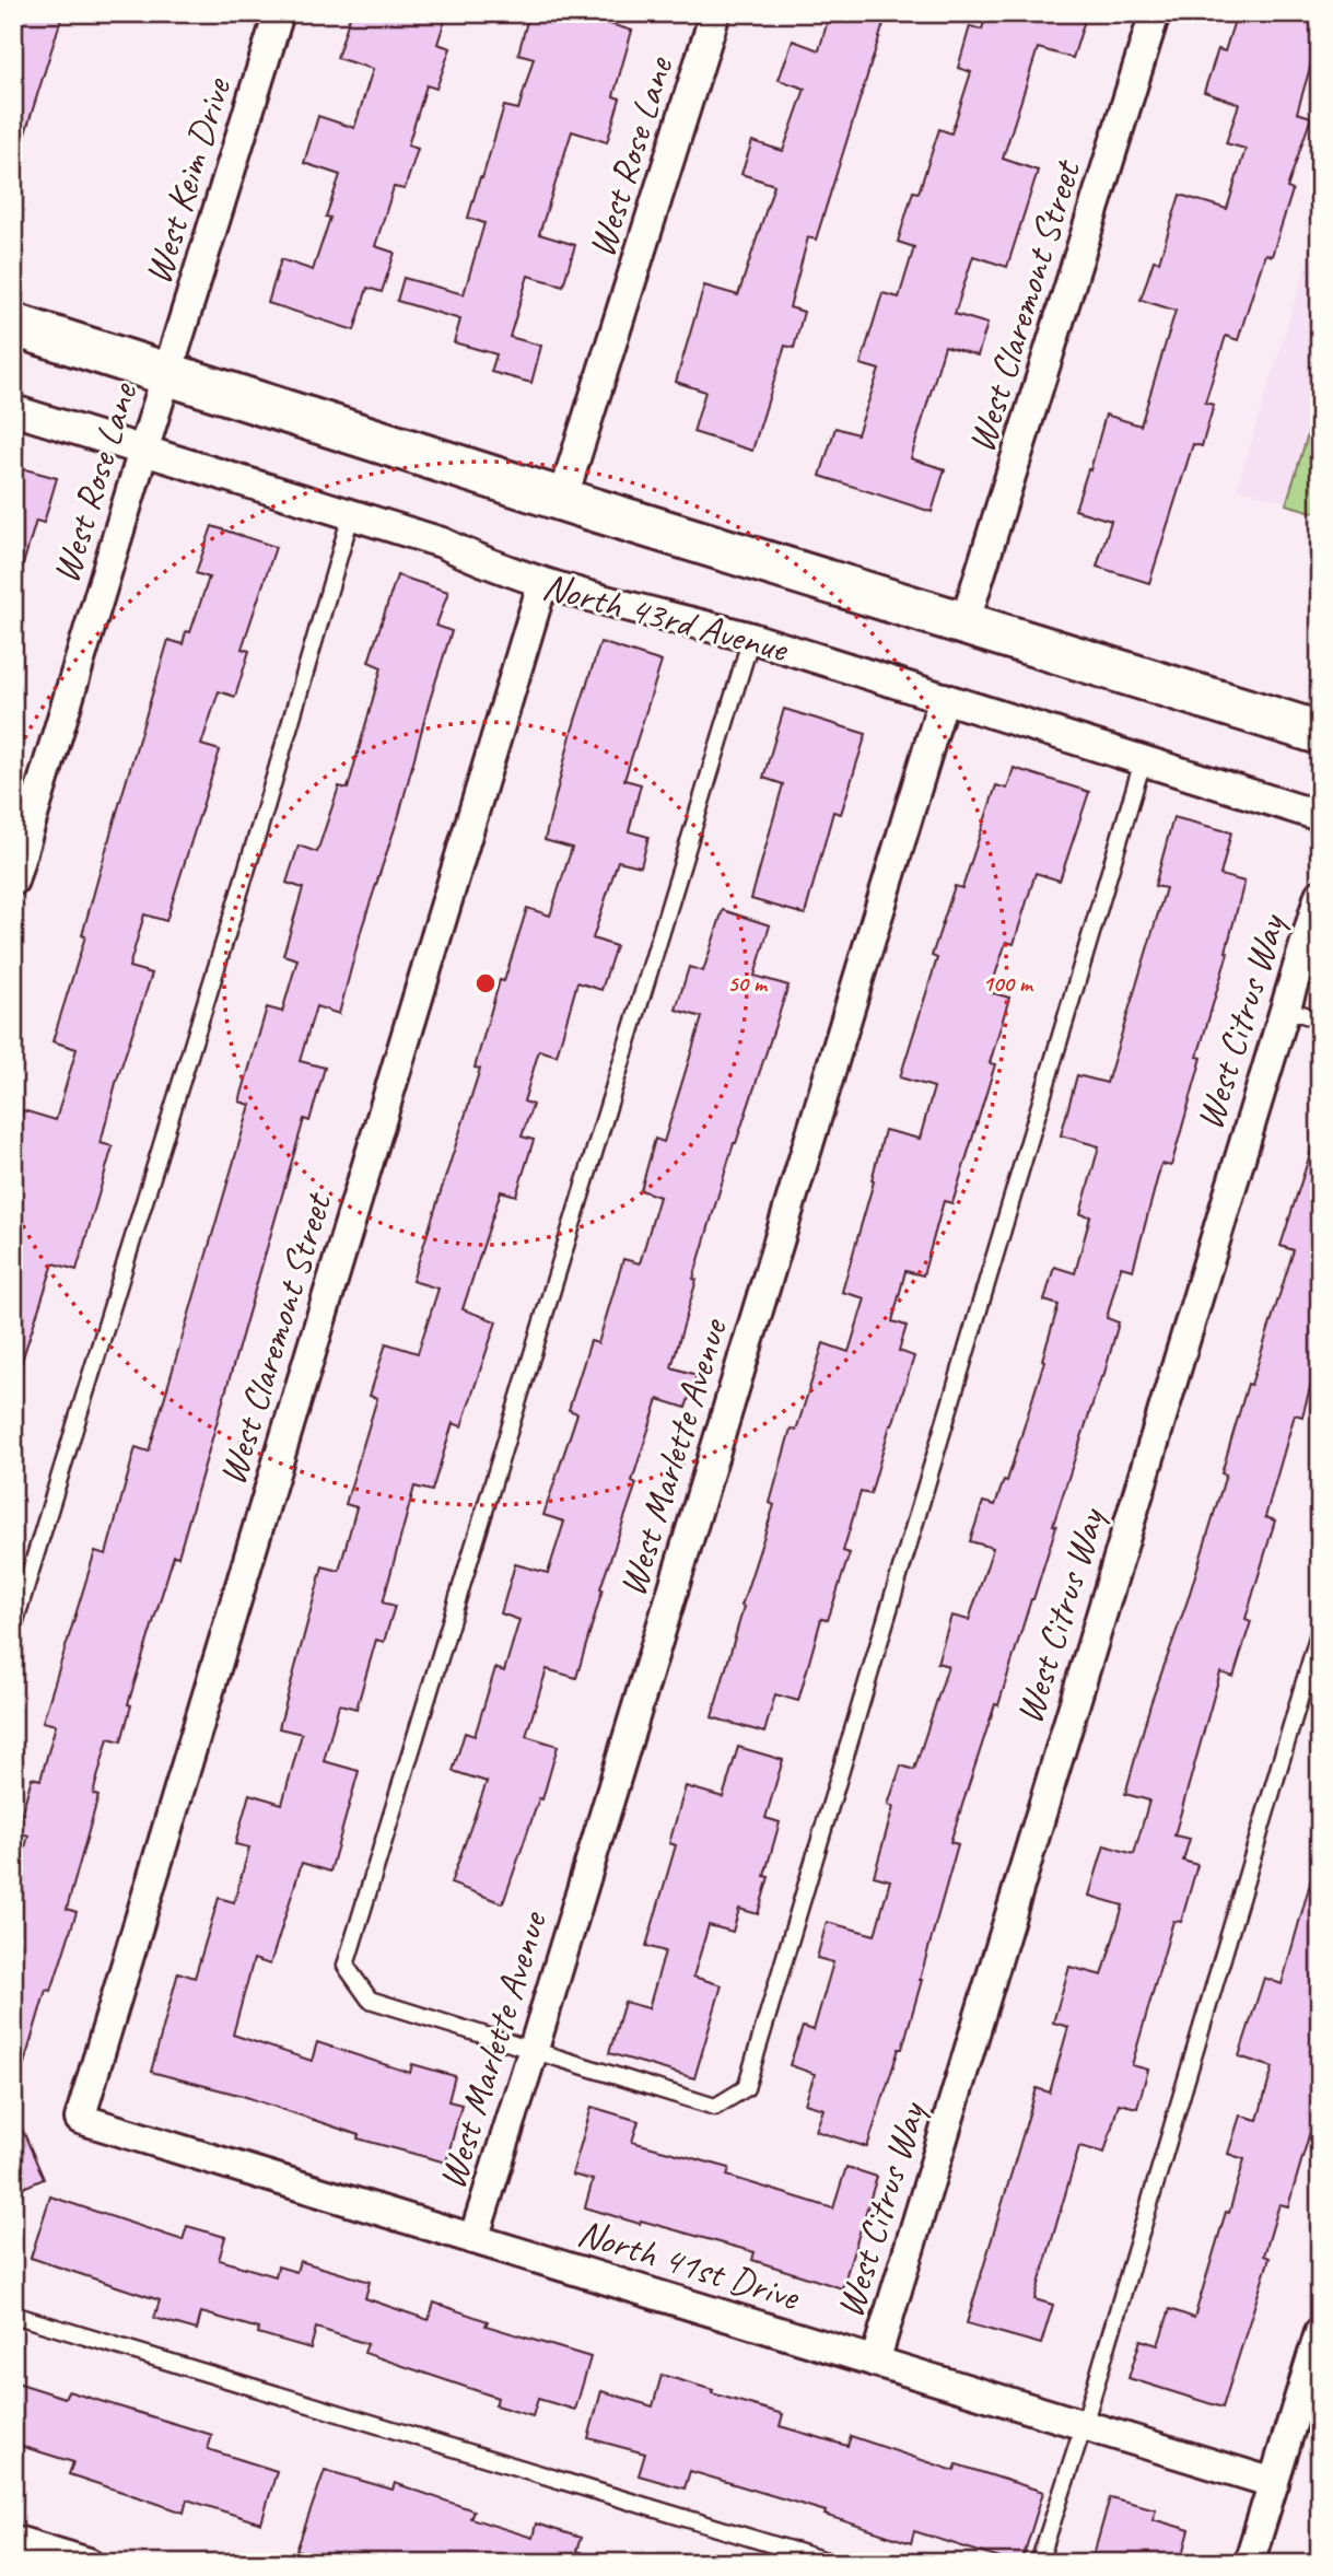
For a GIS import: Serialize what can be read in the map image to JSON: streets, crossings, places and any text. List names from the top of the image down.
{
  "streets": {
    "main road": ["North 43rd Avenue"],
    "street": [
      "West Rose Lane",
      "West Keim Drive",
      "West Claremont Street",
      "West Citrus Way",
      "West Marlette Avenue",
      "North 41st Drive"
    ]
  },
  "crossings": [
    ["West Rose Lane", "West Keim Drive"],
    ["West Rose Lane", "North 43rd Avenue"],
    ["West Keim Drive", "North 43rd Avenue"],
    ["West Claremont Street", "North 43rd Avenue"],
    ["West Claremont Street", "North 41st Drive"],
    ["North 43rd Avenue", "West Marlette Avenue"],
    ["West Citrus Way", "North 41st Drive"],
    ["West Marlette Avenue", "North 41st Drive"]
  ],
  "rings": ["50 m", "100 m"]
}
